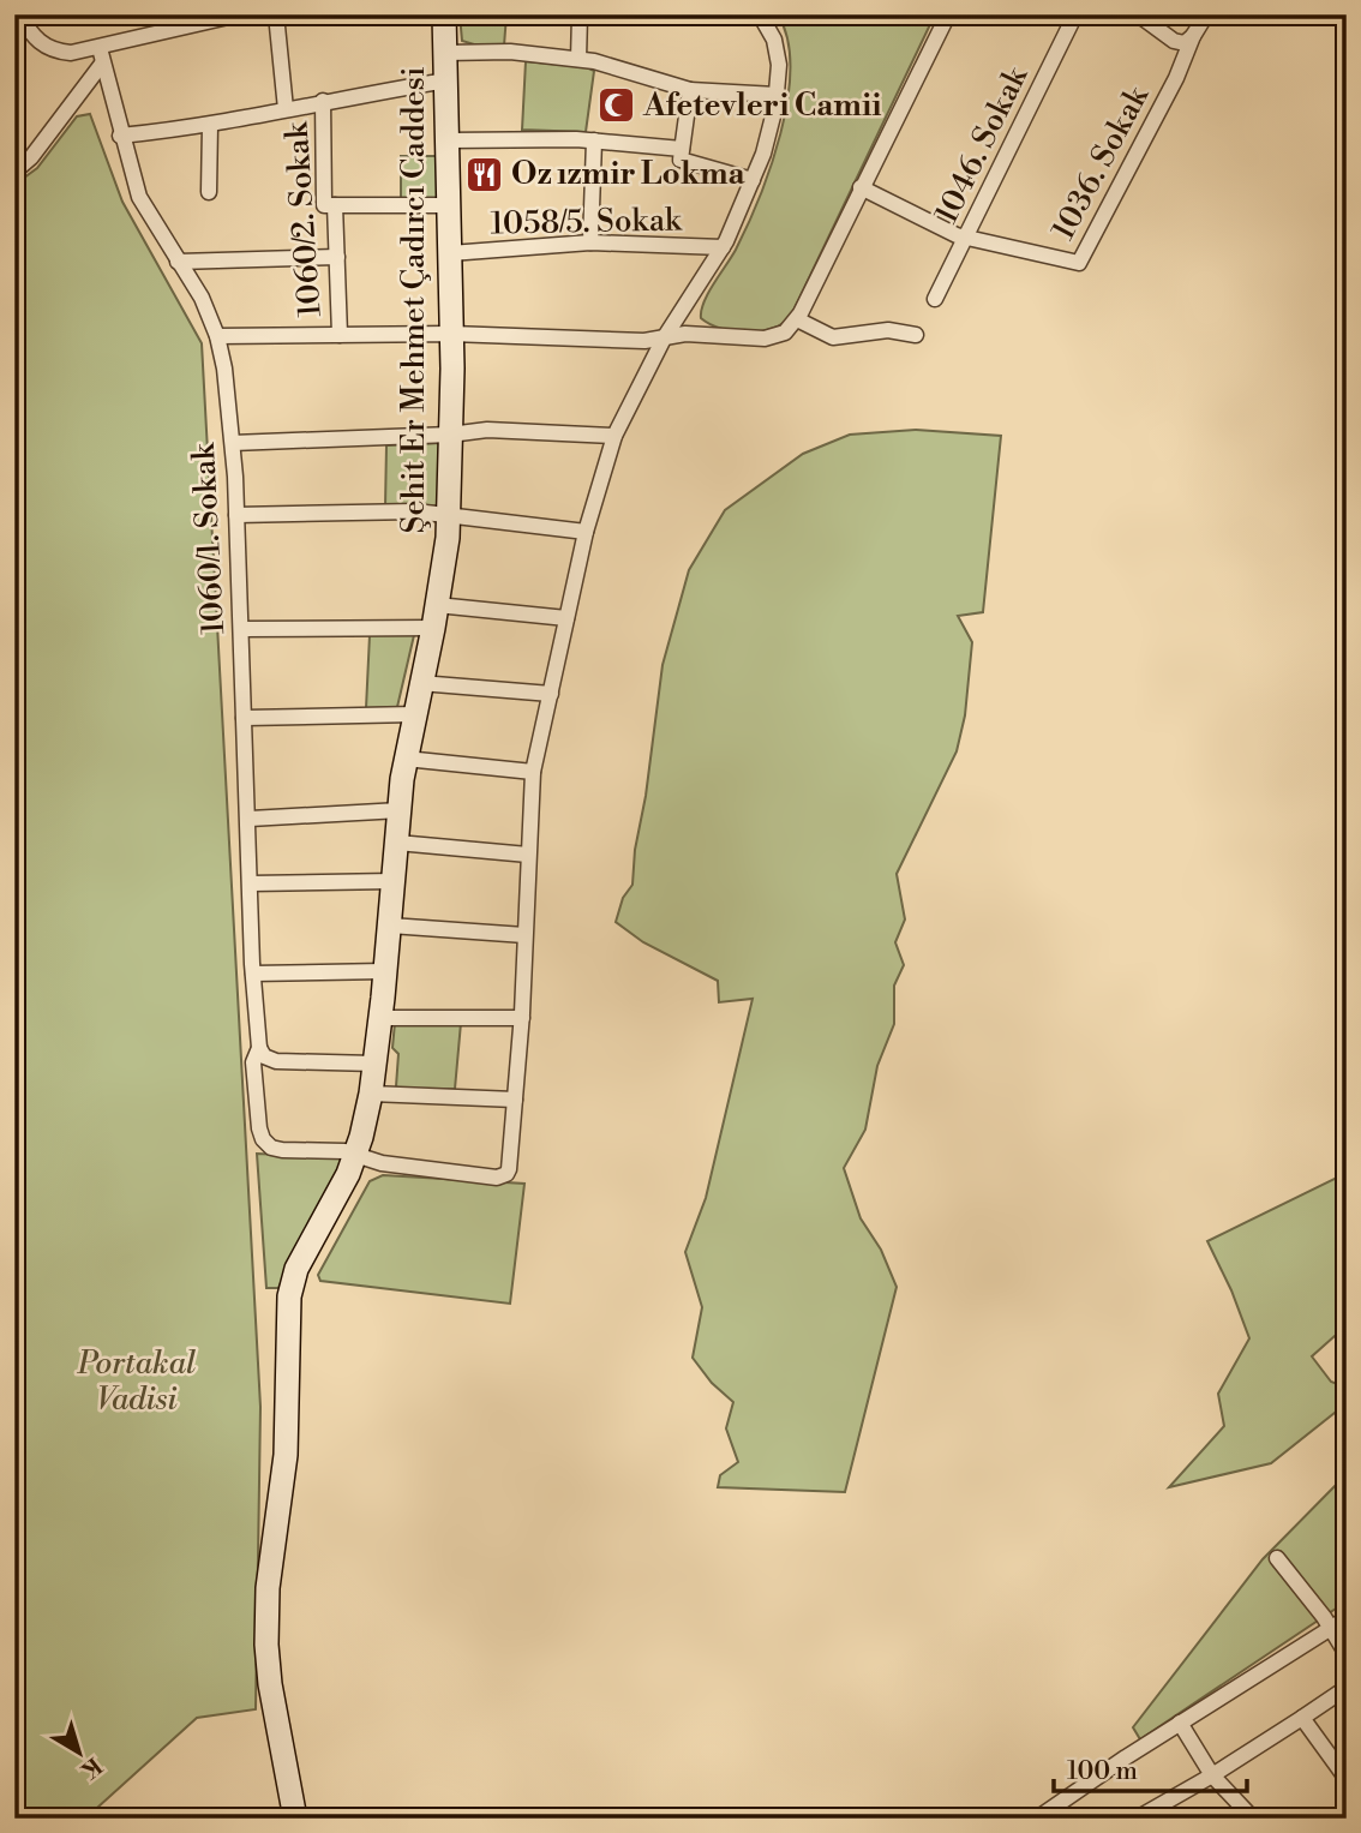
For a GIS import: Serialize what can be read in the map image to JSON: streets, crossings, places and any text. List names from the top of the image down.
{
  "streets": {
    "main road": ["Şehit Er Mehmet Çadırcı Caddesi"],
    "street": [
      "1046. Sokak",
      "1036. Sokak",
      "1060/2. Sokak",
      "1058/5. Sokak",
      "1060/1. Sokak"
    ]
  },
  "crossings": [
    ["1046. Sokak", "1036. Sokak"],
    ["1058/5. Sokak", "Şehit Er Mehmet Çadırcı Caddesi"],
    ["Şehit Er Mehmet Çadırcı Caddesi", "1060/1. Sokak"]
  ],
  "parks": ["Portakal Vadisi"],
  "places": {
    "mosque": ["Afetevleri Camii"],
    "restaurant": ["Oz ızmir Lokma"]
  },
  "scale_bar": "100 m",
  "north": "bottom right"
}
